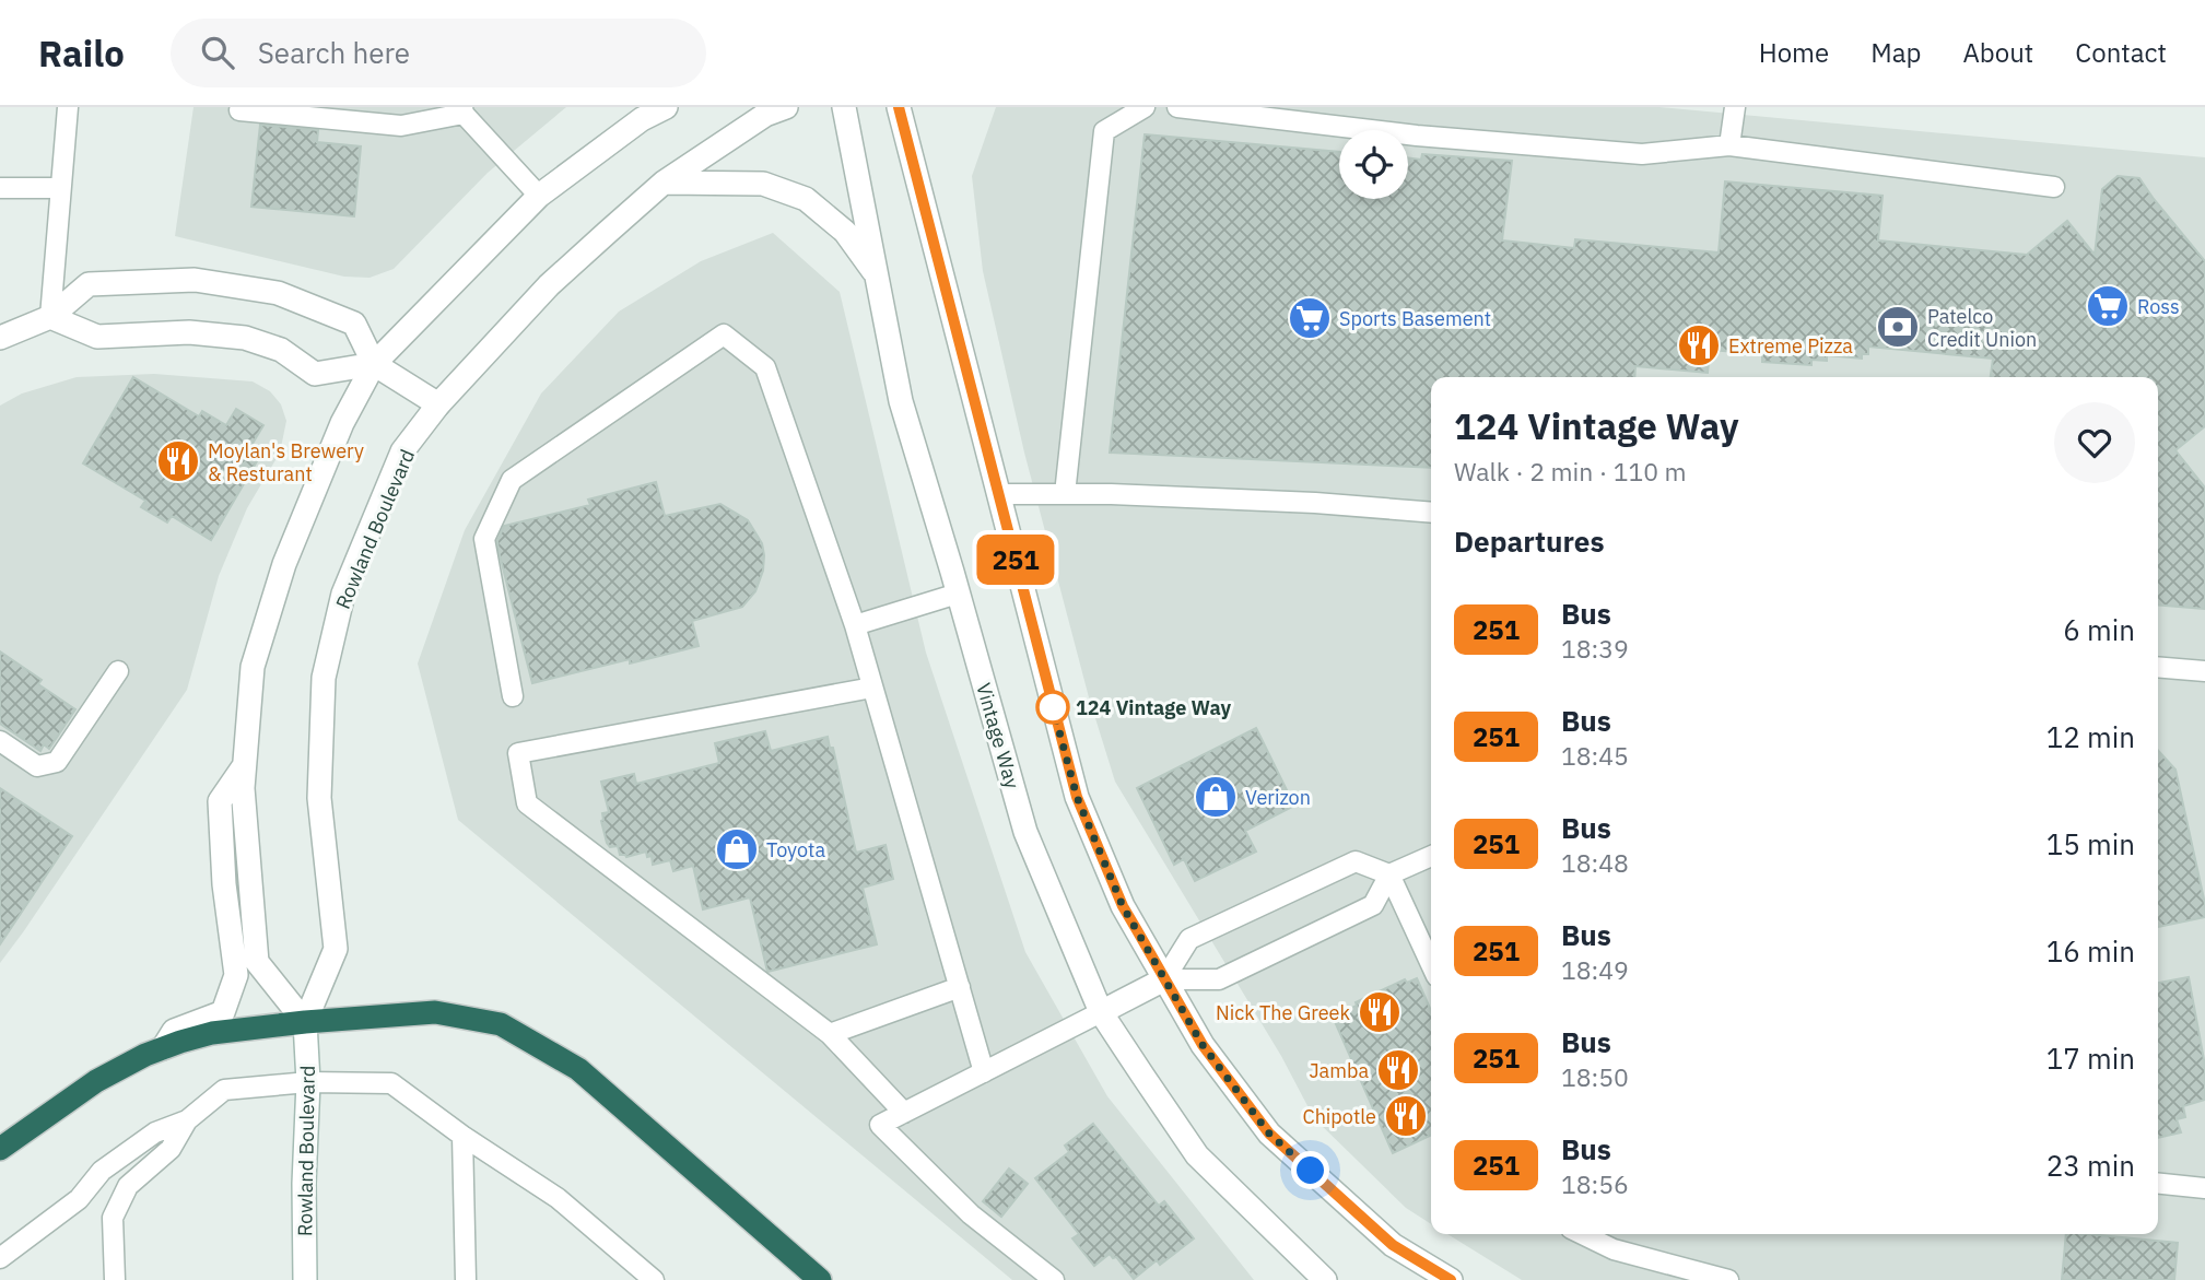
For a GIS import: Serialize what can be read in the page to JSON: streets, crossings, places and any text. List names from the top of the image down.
{
  "streets": {
    "street": ["Rowland Boulevard", "Vintage Way"]
  },
  "places": {
    "supermarket": ["Ross", "Sports Basement"],
    "bank": ["Patelco Credit Union"],
    "restaurant": [
      "Extreme Pizza",
      "Moylan's Brewery & Resturant",
      "Nick The Greek",
      "Jamba",
      "Chipotle"
    ],
    "other": ["124 Vintage Way"],
    "shop": ["Verizon", "Toyota"]
  },
  "lines": ["bus line 251"],
  "page": {
    "header": "Railo",
    "search": "Search here",
    "nav": [
      "Home",
      "Map",
      "About",
      "Contact"
    ],
    "on_map": "251",
    "heading": [
      ["124 Vintage Way", "Walk · 2 min · 110 m"],
      "Departures"
    ],
    "list": [
      {
        "mark": "251",
        "name": "Bus",
        "note": "18:39",
        "value": "6 min"
      },
      {
        "mark": "251",
        "name": "Bus",
        "note": "18:45",
        "value": "12 min"
      },
      {
        "mark": "251",
        "name": "Bus",
        "note": "18:48",
        "value": "15 min"
      },
      {
        "mark": "251",
        "name": "Bus",
        "note": "18:49",
        "value": "16 min"
      },
      {
        "mark": "251",
        "name": "Bus",
        "note": "18:50",
        "value": "17 min"
      },
      {
        "mark": "251",
        "name": "Bus",
        "note": "18:56",
        "value": "23 min"
      }
    ]
  }
}
